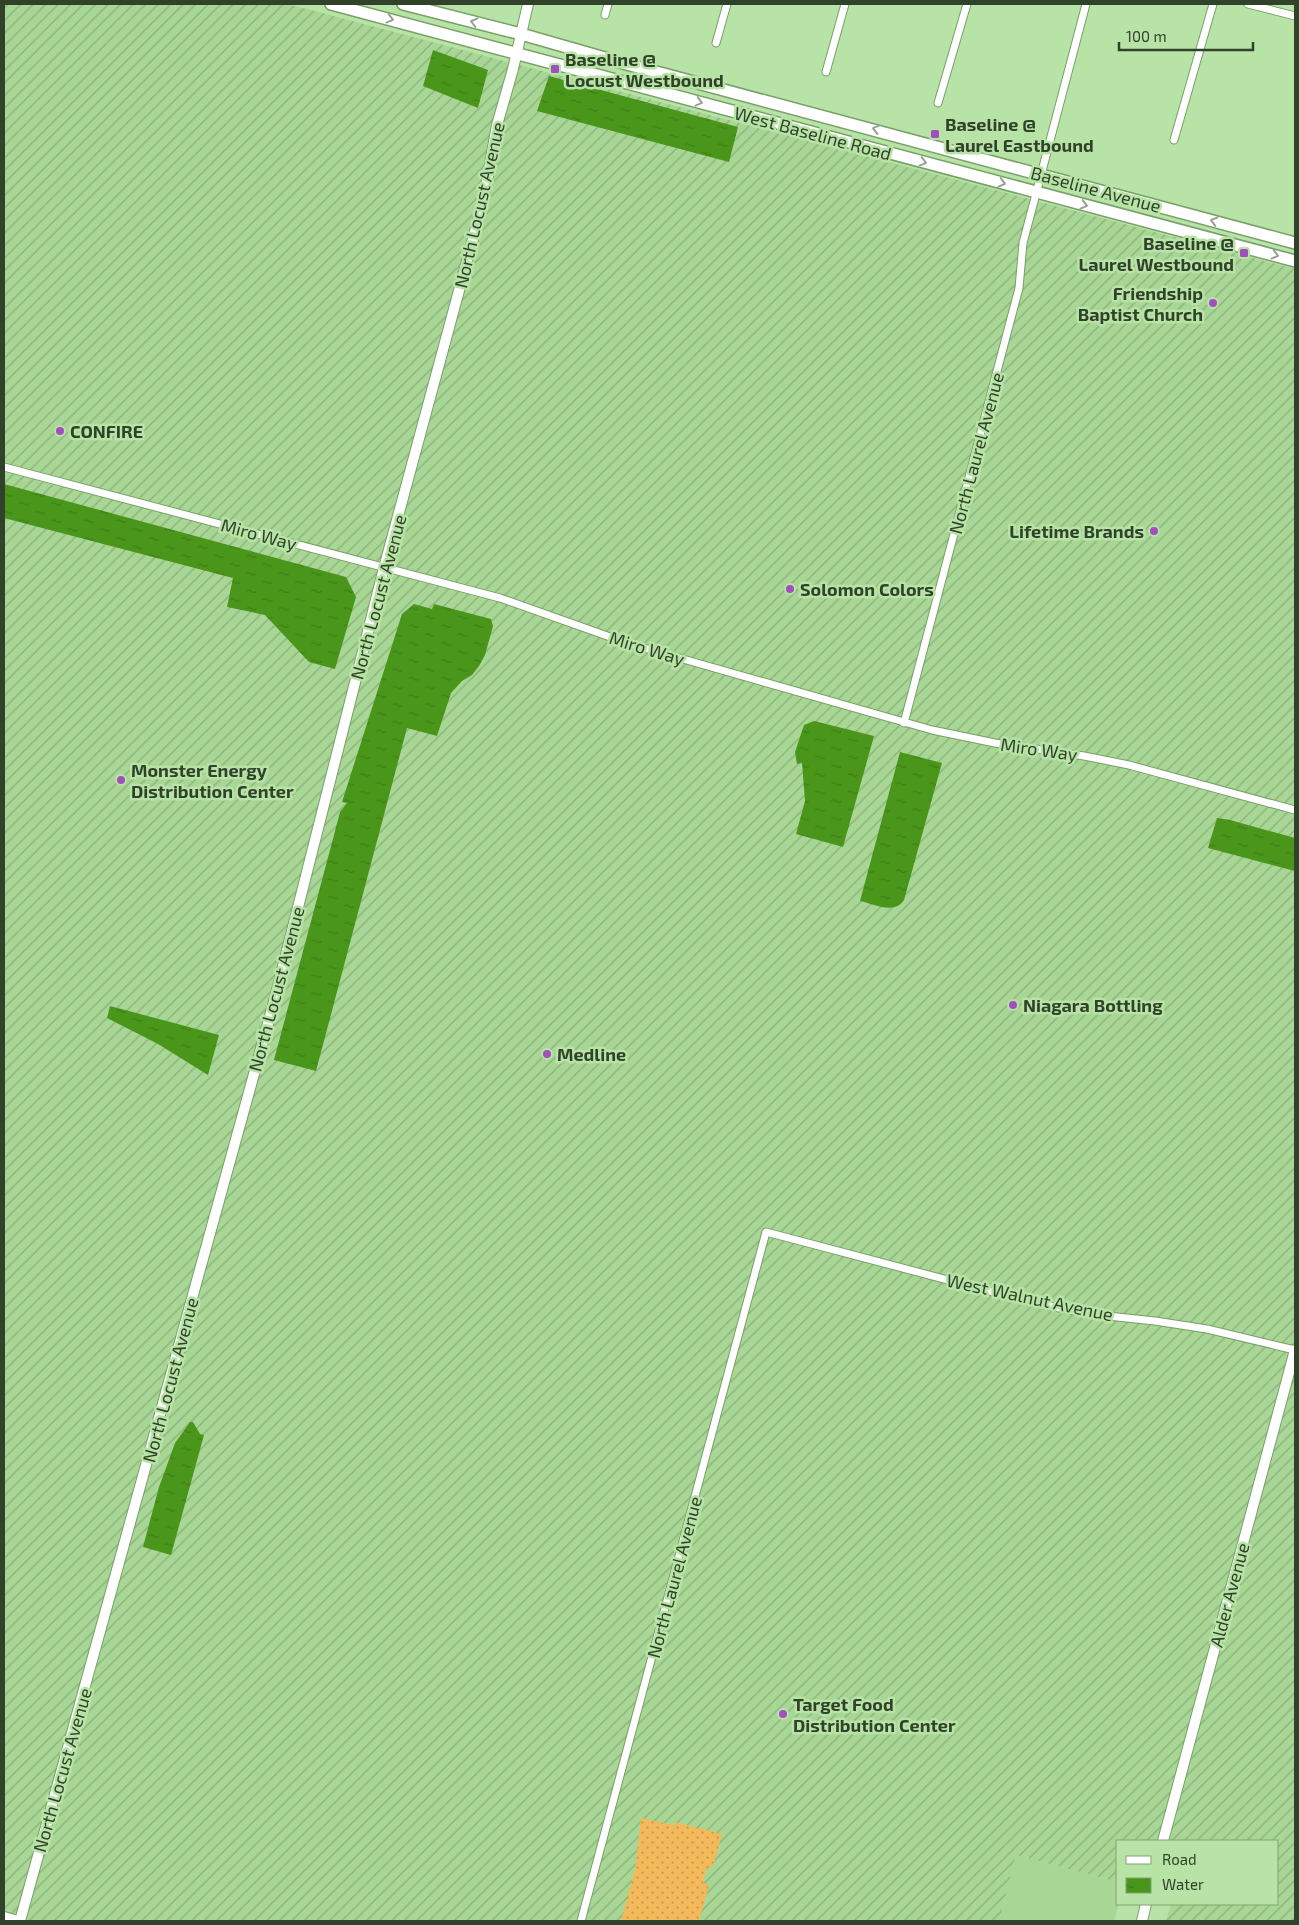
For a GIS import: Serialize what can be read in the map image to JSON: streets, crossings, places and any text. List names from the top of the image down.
{
  "streets": {
    "main road": ["West Baseline Road", "Baseline Avenue"],
    "street": [
      "North Locust Avenue",
      "North Laurel Avenue",
      "Miro Way",
      "West Walnut Avenue",
      "Alder Avenue"
    ]
  },
  "crossings": [
    ["West Baseline Road", "Baseline Avenue"],
    ["West Baseline Road", "North Locust Avenue"],
    ["West Baseline Road", "North Laurel Avenue"],
    ["Baseline Avenue", "North Locust Avenue"],
    ["Baseline Avenue", "North Laurel Avenue"],
    ["North Locust Avenue", "Miro Way"],
    ["North Laurel Avenue", "Miro Way"],
    ["North Laurel Avenue", "West Walnut Avenue"],
    ["West Walnut Avenue", "Alder Avenue"]
  ],
  "one_way": ["West Baseline Road", "Baseline Avenue"],
  "places": {
    "transit": ["Baseline @ Locust Westbound", "Baseline @ Laurel Eastbound", "Baseline @ Laurel Westbound"],
    "other": [
      "Friendship Baptist Church",
      "CONFIRE",
      "Lifetime Brands",
      "Solomon Colors",
      "Monster Energy Distribution Center",
      "Niagara Bottling",
      "Medline",
      "Target Food Distribution Center"
    ]
  },
  "legend": ["Road", "Water"],
  "scale_bar": "100 m"
}
